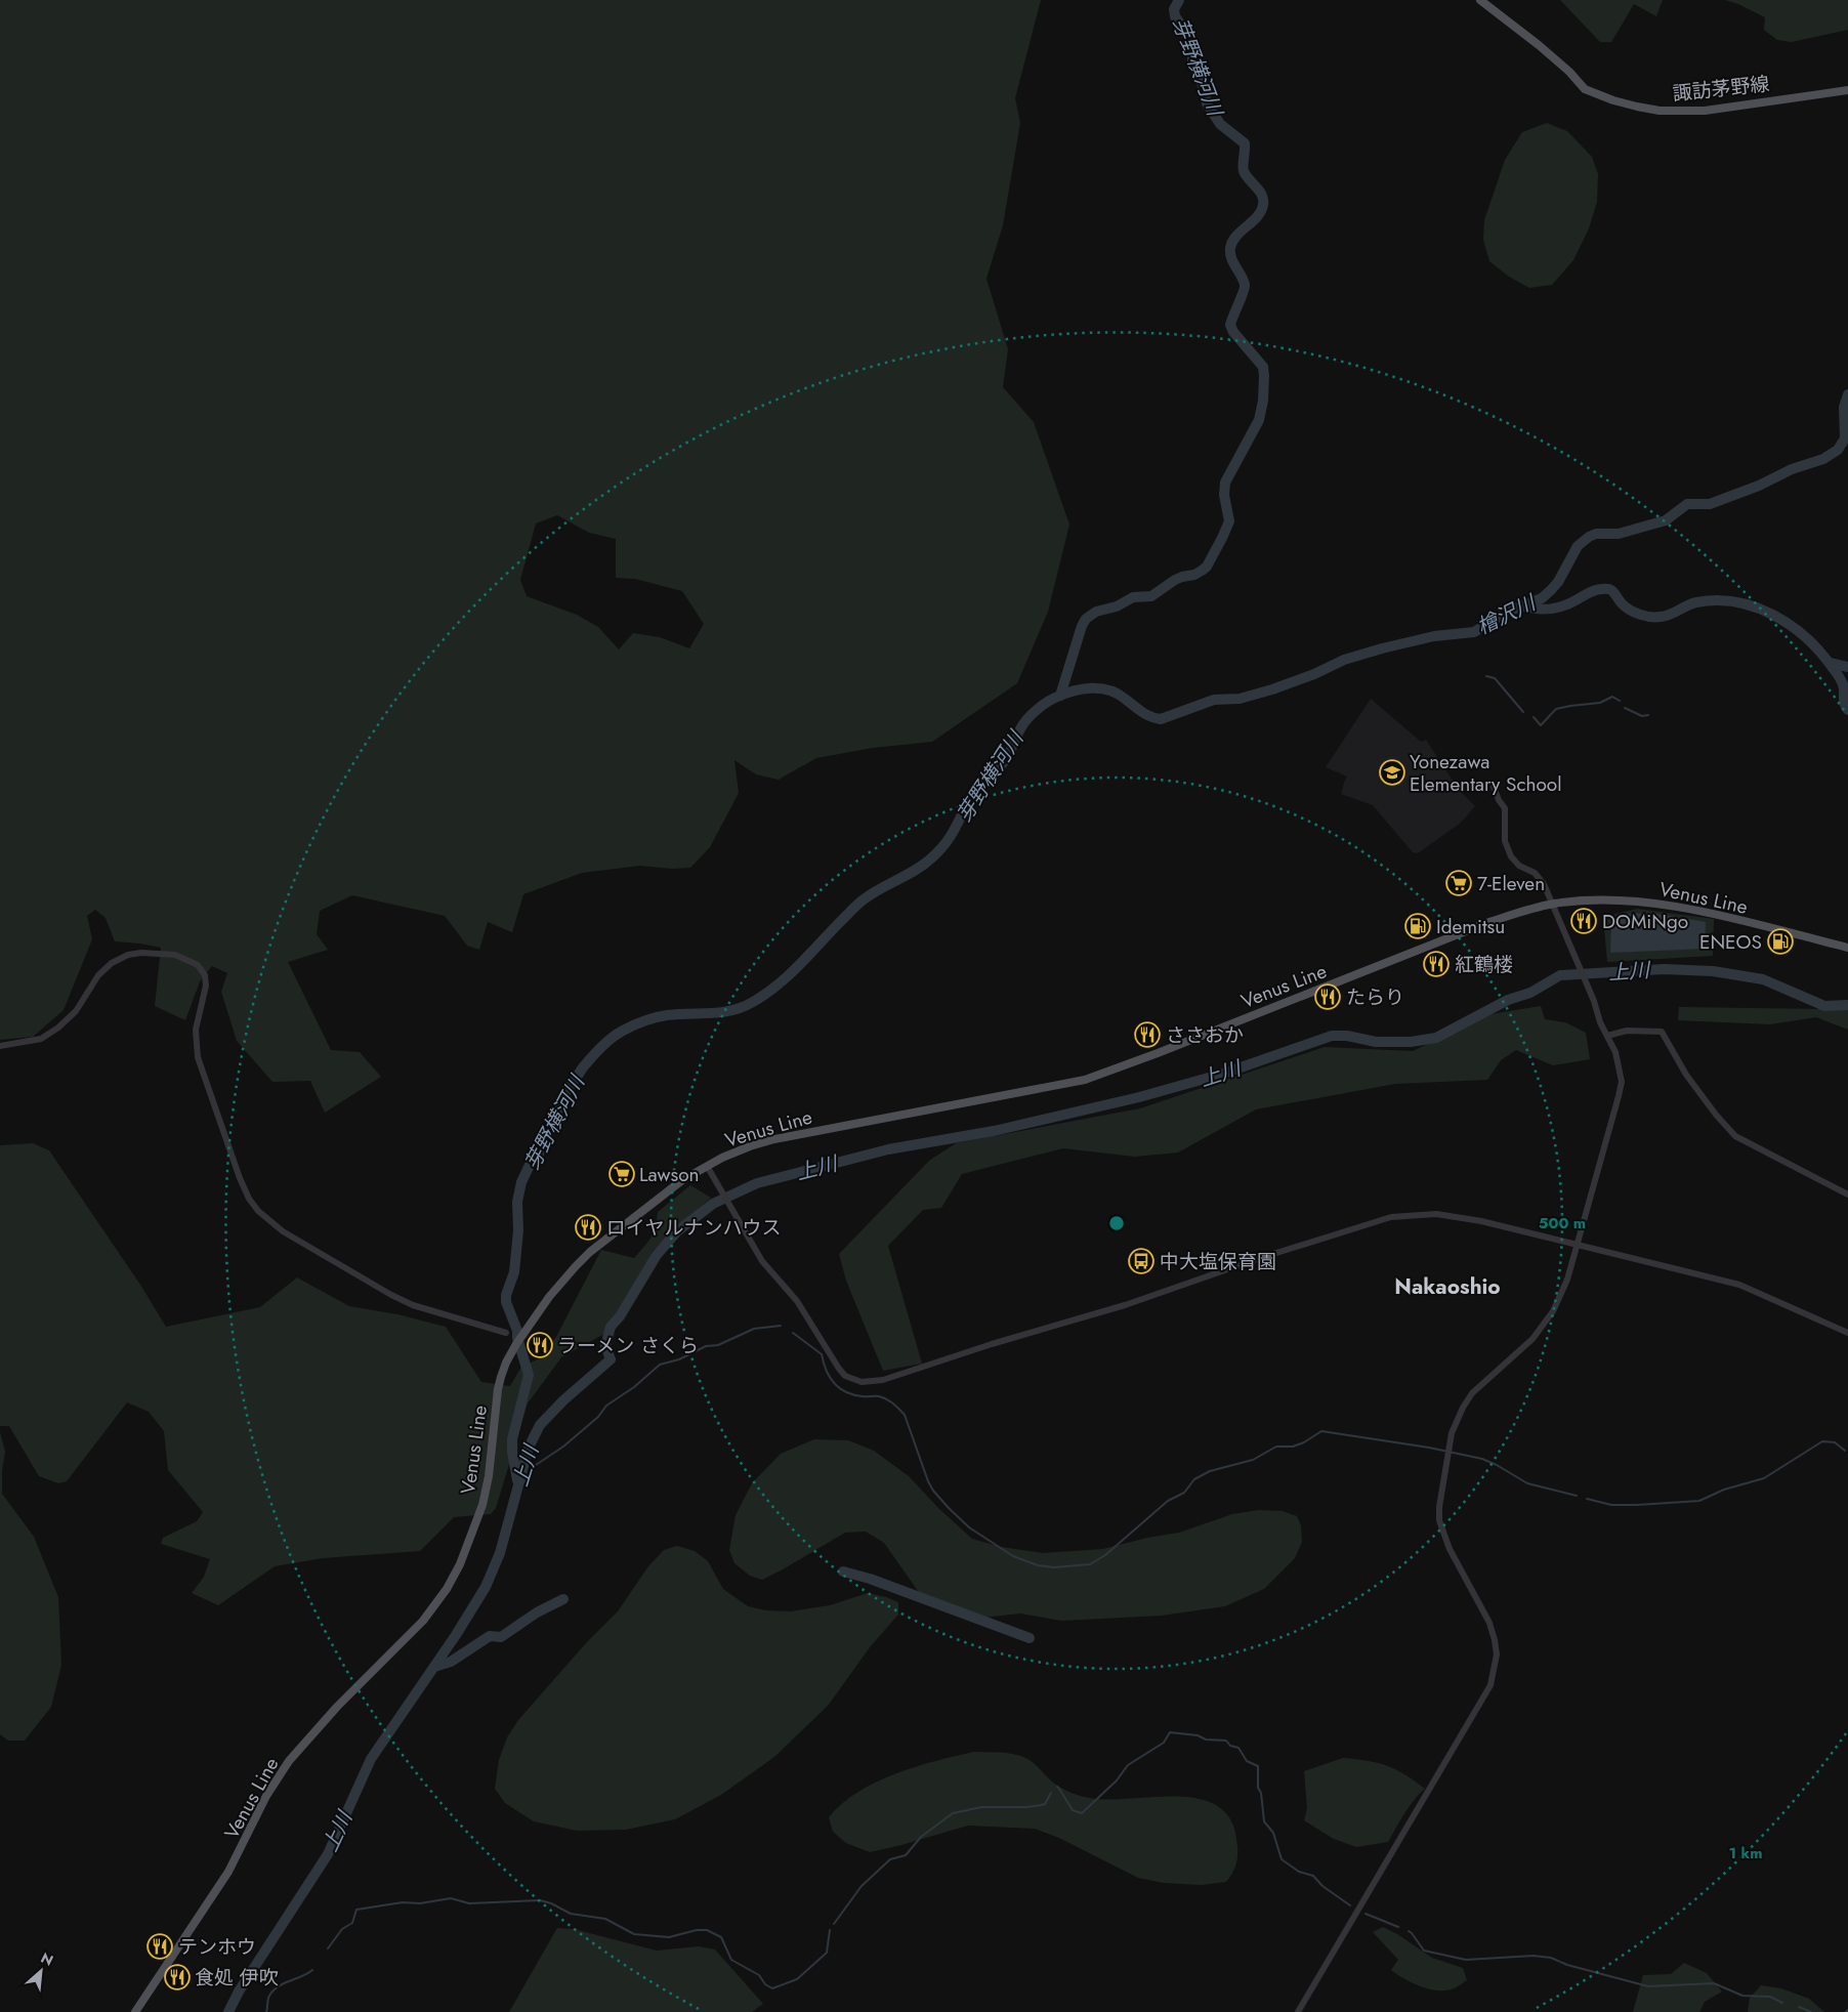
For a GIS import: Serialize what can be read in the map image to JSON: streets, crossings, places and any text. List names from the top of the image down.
{
  "streets": {
    "main road": ["諏訪茅野線", "Venus Line"]
  },
  "districts": ["Nakaoshio"],
  "water": ["芽野横河川", "檜沢川", "上川"],
  "places": {
    "school or university": ["Yonezawa Elementary School"],
    "supermarket": ["7-Eleven", "Lawson"],
    "restaurant": [
      "DOMiNgo",
      "紅鶴楼",
      "たらり",
      "ささおか",
      "ロイヤルナンハウス",
      "ラーメン さくら",
      "テンホウ",
      "食処 伊吹"
    ],
    "fuel station": ["Idemitsu", "ENEOS"],
    "bus stop": ["中大塩保育園"]
  },
  "north": "top right",
  "rings": ["500 m", "1 km"]
}
